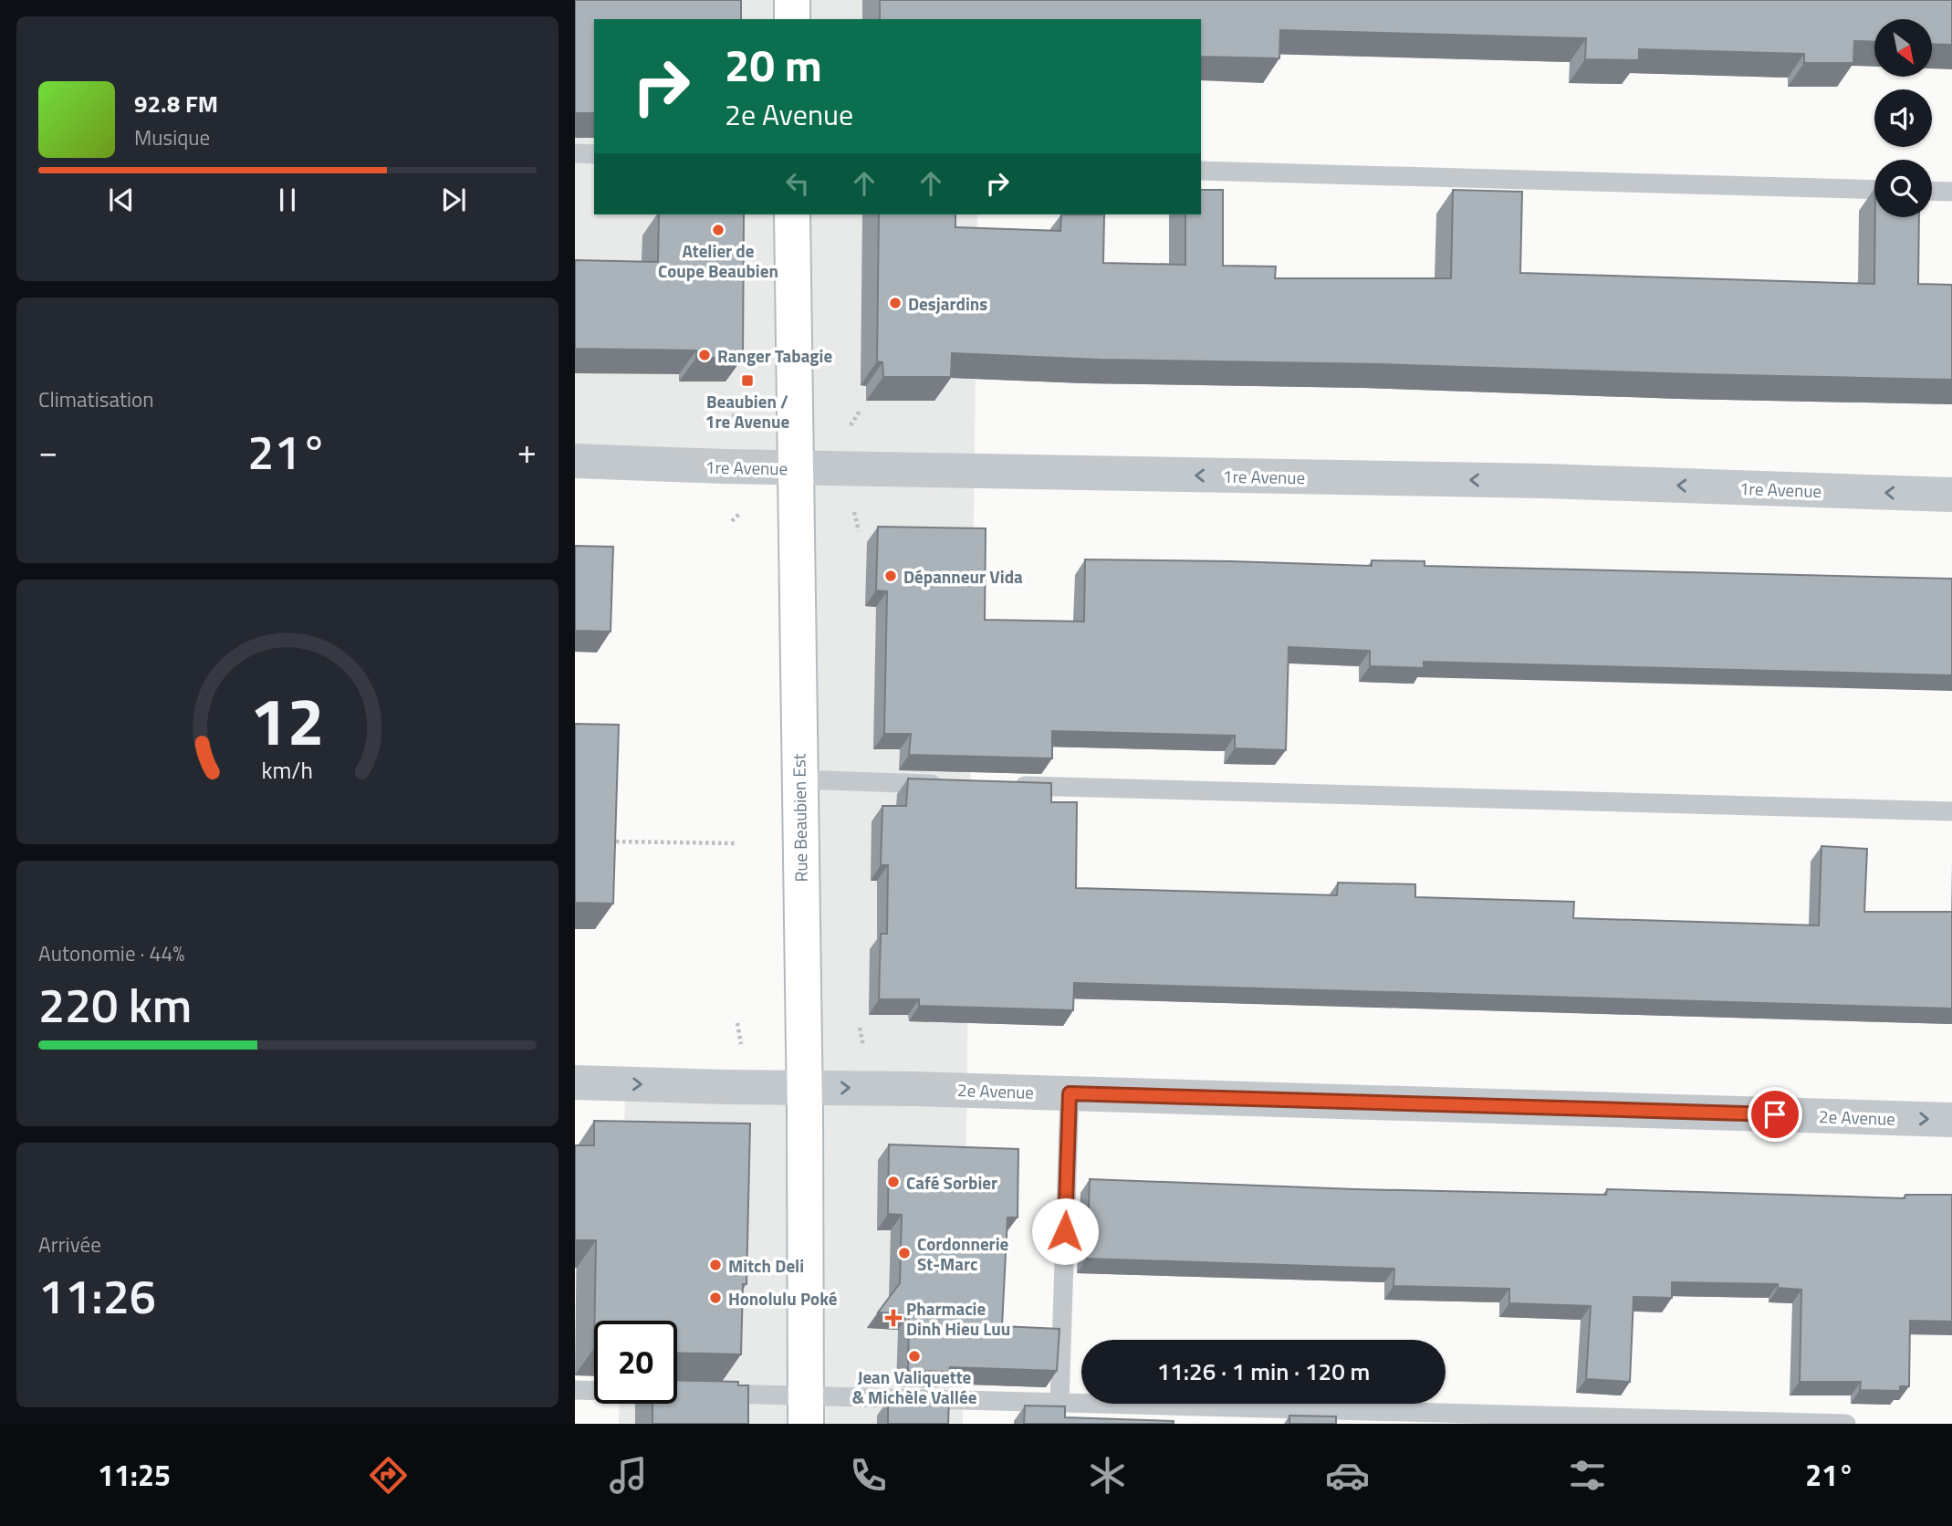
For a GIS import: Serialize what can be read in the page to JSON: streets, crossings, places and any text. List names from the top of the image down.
{
  "streets": {
    "street": ["1re Avenue", "Rue Beaubien Est", "2e Avenue"]
  },
  "crossings": [
    ["1re Avenue", "Rue Beaubien Est"],
    ["Rue Beaubien Est", "2e Avenue"]
  ],
  "one_way": ["1re Avenue", "2e Avenue"],
  "places": {
    "other": [
      "Atelier de Coupe Beaubien",
      "Desjardins",
      "Ranger Tabagie",
      "Dépanneur Vida",
      "Café Sorbier",
      "Cordonnerie St-Marc",
      "Mitch Deli",
      "Honolulu Poké",
      "Jean Valiquette & Michèle Vallée"
    ],
    "transit": ["Beaubien / 1re Avenue"],
    "health": ["Pharmacie Dinh Hieu Luu"]
  },
  "north": "bottom right",
  "page": {
    "turn": ["20 m", "2e Avenue"],
    "song": ["92.8 FM", "Musique"],
    "tile": [
      "Climatisation",
      ["Autonomie · 44%", "220 km"],
      ["Arrivée", "11:26"]
    ],
    "heat": ["−", "21°", "+"],
    "limit": "20",
    "trip": "11:26 · 1 min · 120 m",
    "tabs": ["11:25", "21°"],
    "gauge": ["12", "km/h"]
  }
}
